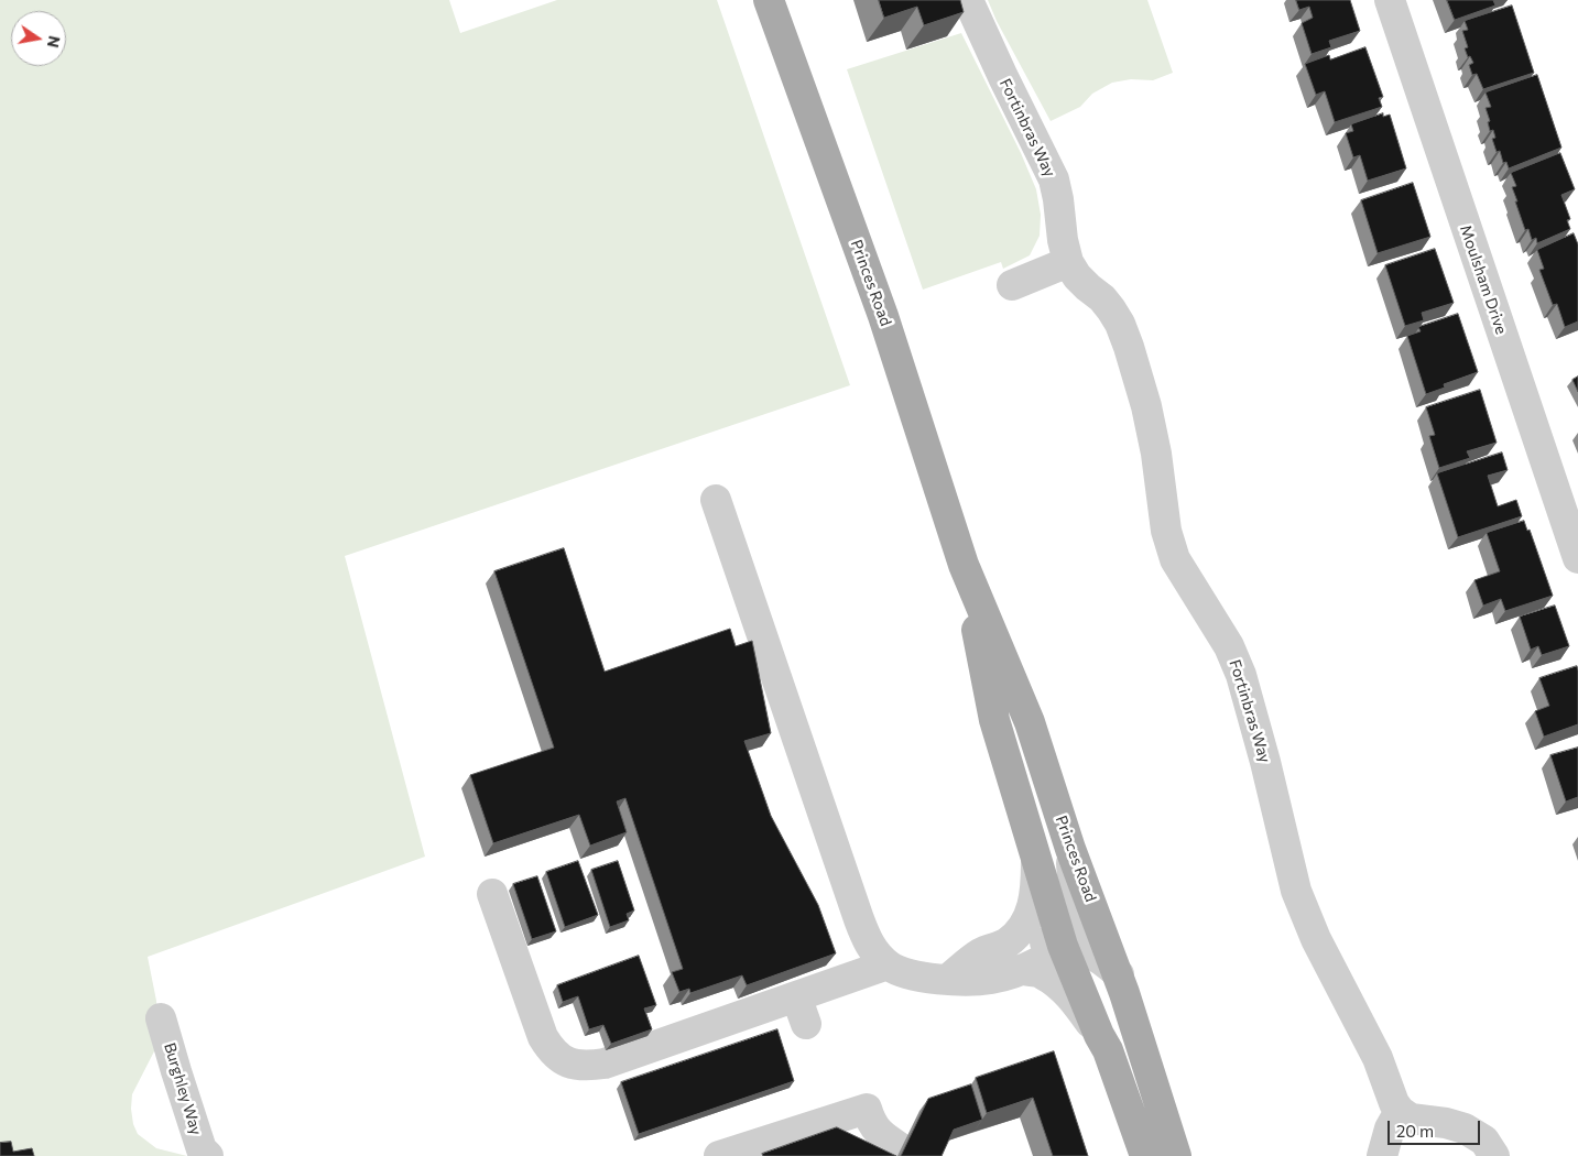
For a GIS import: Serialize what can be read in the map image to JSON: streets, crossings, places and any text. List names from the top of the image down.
{
  "streets": {
    "main road": ["Princes Road"],
    "street": ["Fortinbras Way", "Moulsham Drive", "Burghley Way"]
  },
  "scale_bar": "20 m",
  "north": "right"
}
